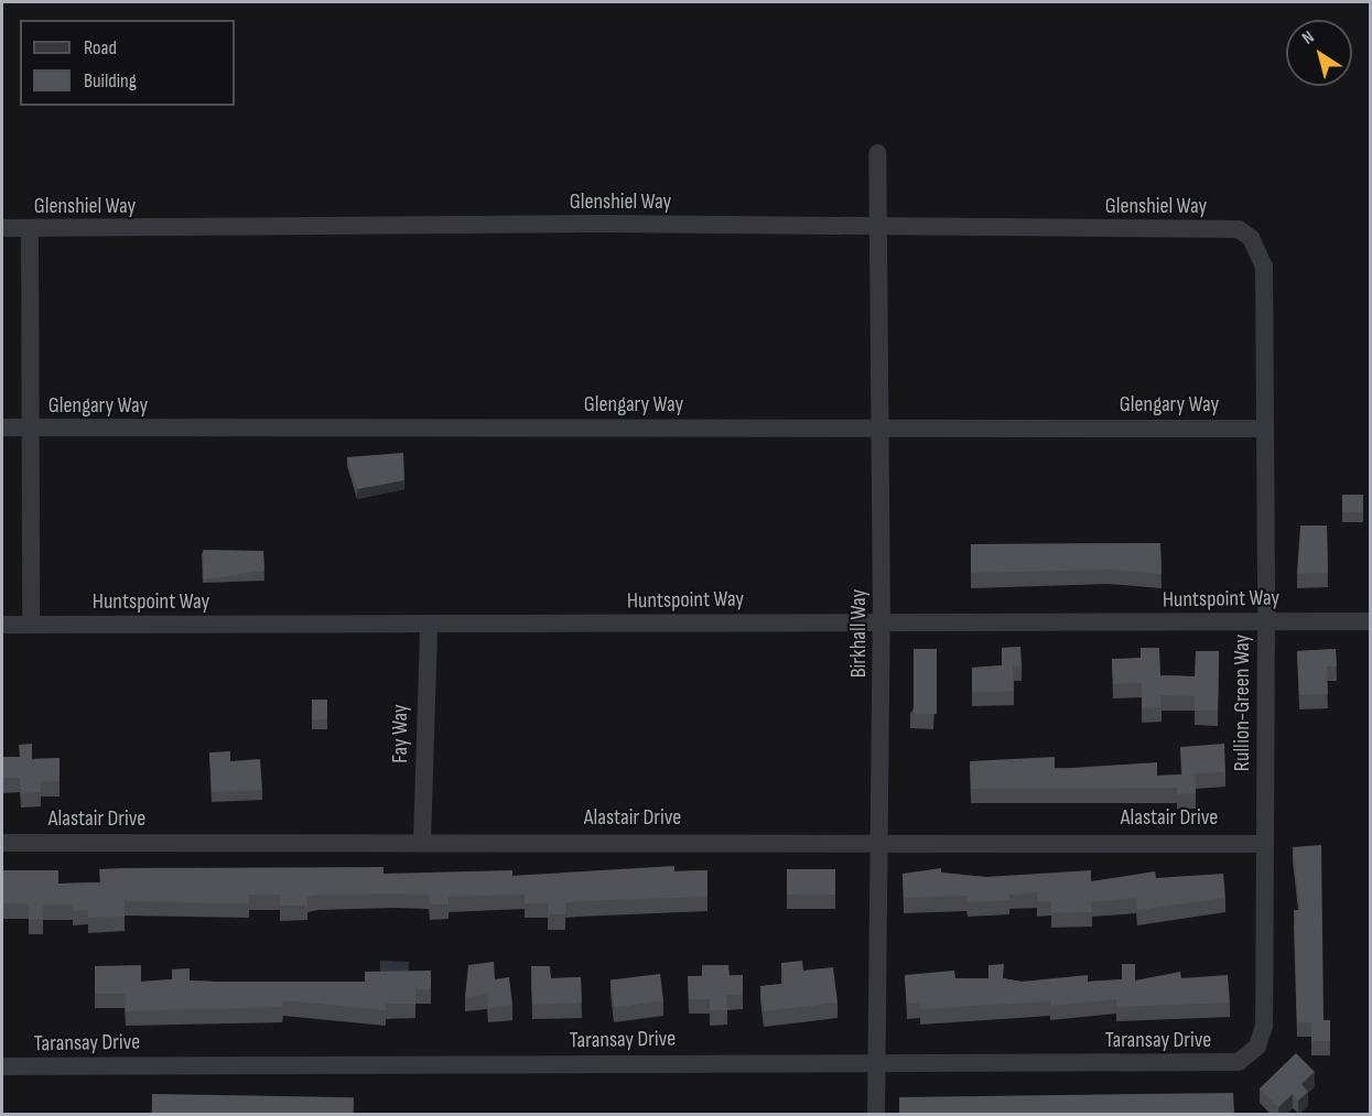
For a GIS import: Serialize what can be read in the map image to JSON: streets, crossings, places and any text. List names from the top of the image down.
{
  "streets": {
    "street": [
      "Glenshiel Way",
      "Glengary Way",
      "Huntspoint Way",
      "Birkhall Way",
      "Rullion-Green Way",
      "Fay Way",
      "Alastair Drive",
      "Taransay Drive"
    ]
  },
  "crossings": [
    ["Glenshiel Way", "Birkhall Way"],
    ["Glenshiel Way", "Rullion-Green Way"],
    ["Glengary Way", "Birkhall Way"],
    ["Glengary Way", "Rullion-Green Way"],
    ["Huntspoint Way", "Birkhall Way"],
    ["Huntspoint Way", "Rullion-Green Way"],
    ["Huntspoint Way", "Fay Way"],
    ["Birkhall Way", "Alastair Drive"],
    ["Birkhall Way", "Taransay Drive"],
    ["Rullion-Green Way", "Alastair Drive"],
    ["Rullion-Green Way", "Taransay Drive"],
    ["Fay Way", "Alastair Drive"]
  ],
  "legend": ["Road", "Building"],
  "north": "top left"
}
